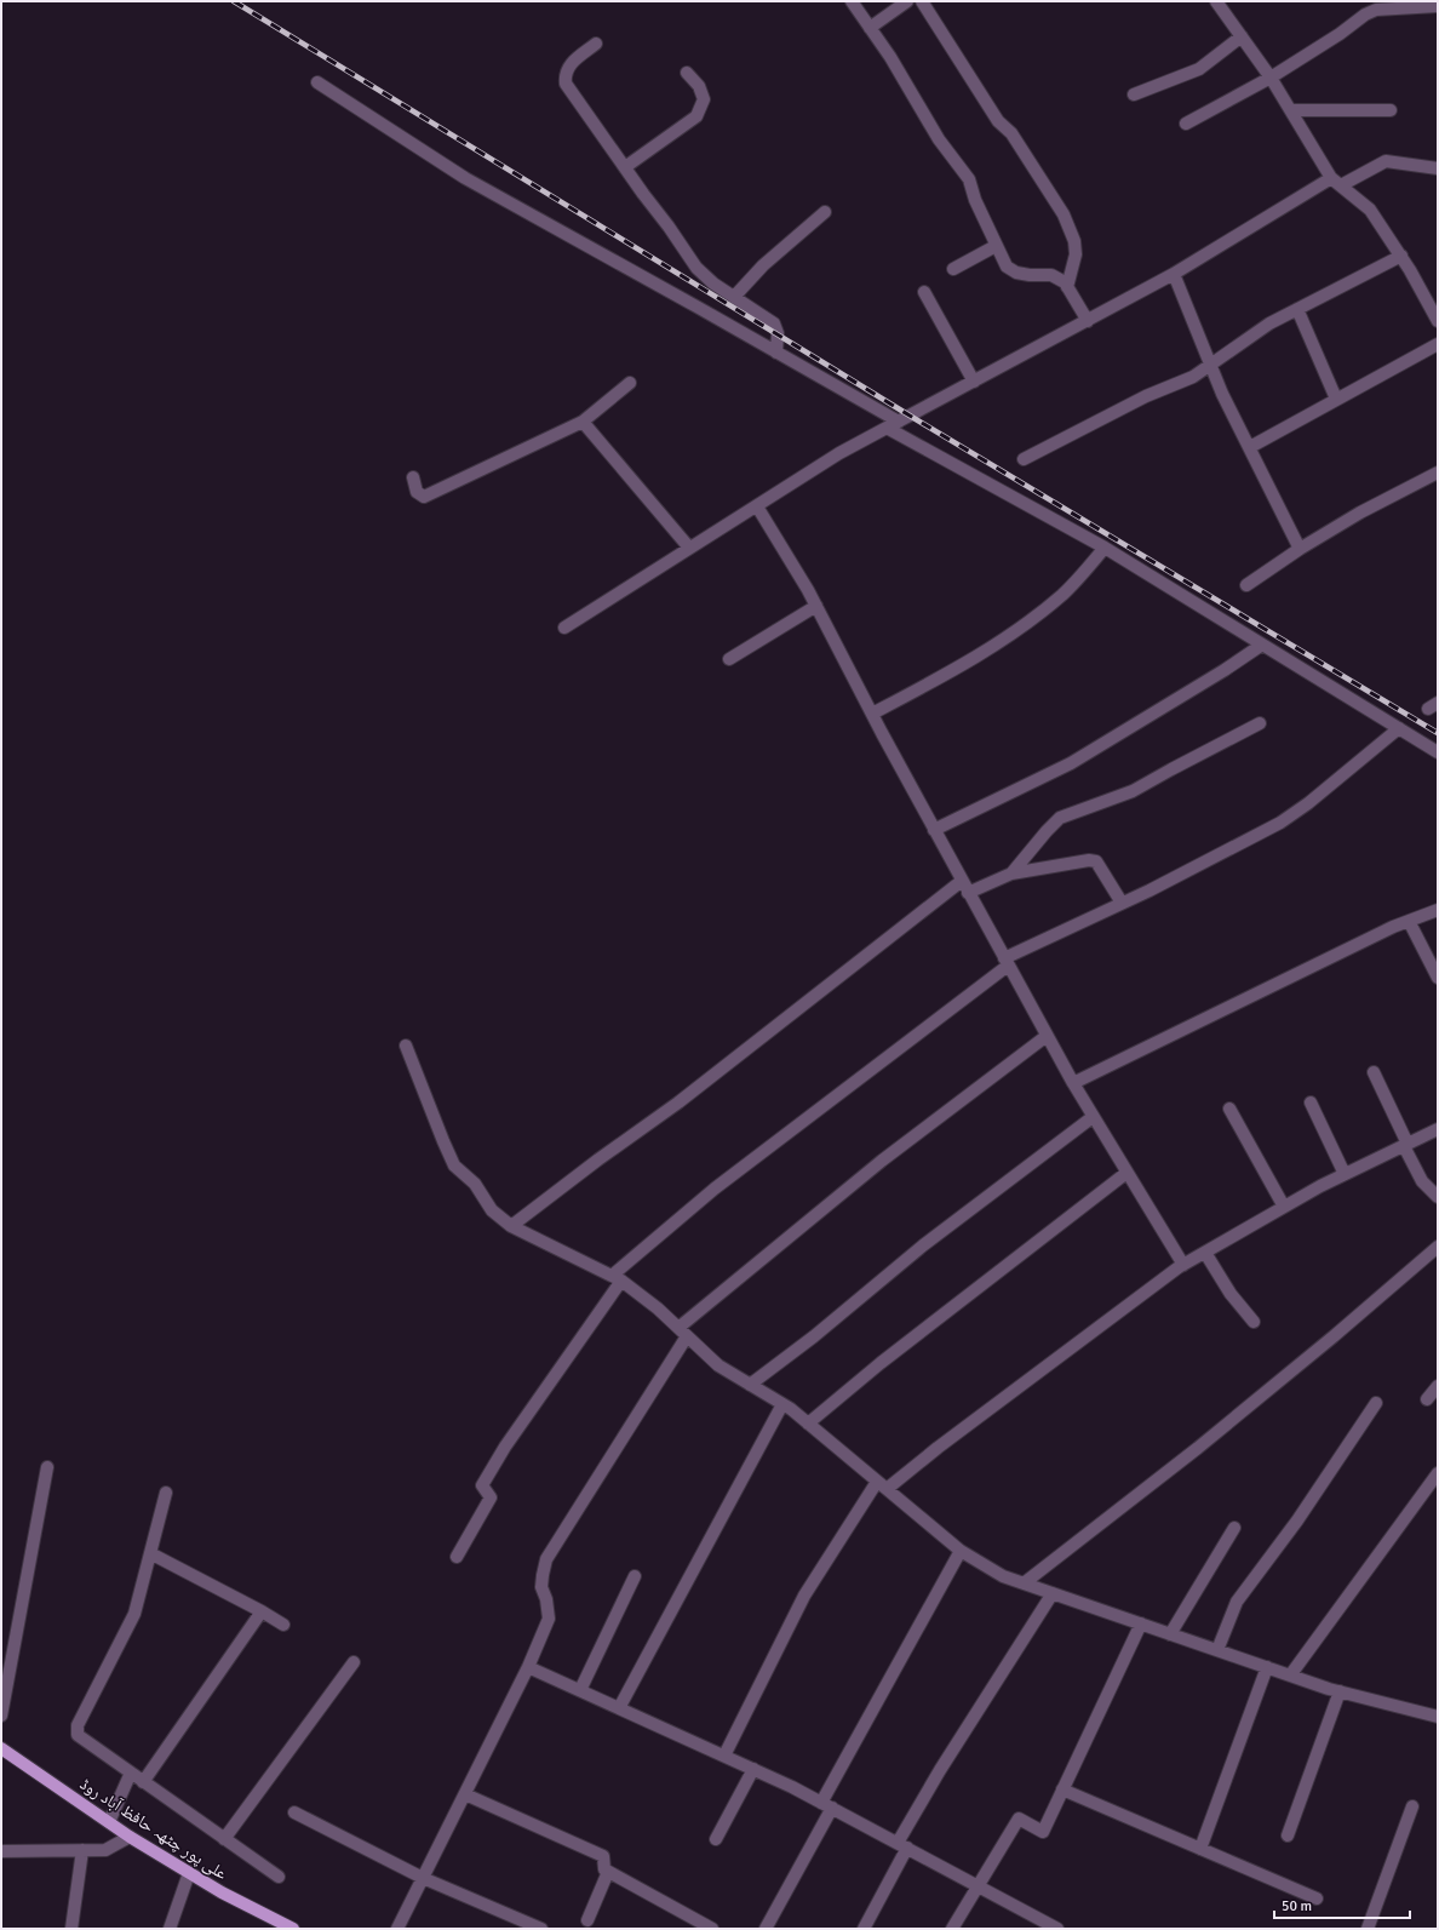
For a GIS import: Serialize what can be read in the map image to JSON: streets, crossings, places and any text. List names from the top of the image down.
{
  "streets": {
    "main road": ["علی پور چٹھہ حافظ آباد روڈ"]
  },
  "scale_bar": "50 m"
}
